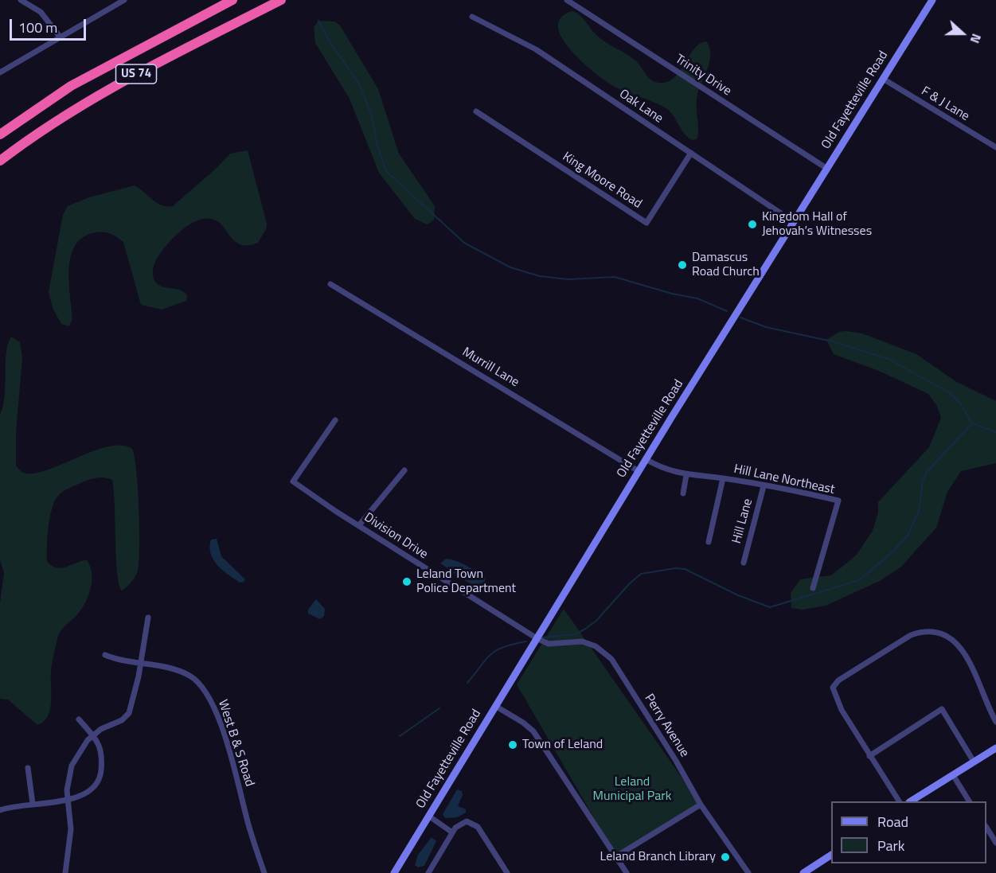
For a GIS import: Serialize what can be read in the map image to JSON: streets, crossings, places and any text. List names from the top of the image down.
{
  "streets": {
    "highway": ["US 74"],
    "street": [
      "Trinity Drive",
      "Old Fayetteville Road",
      "F & J Lane",
      "Oak Lane",
      "King Moore Road",
      "Murrill Lane",
      "Hill Lane Northeast",
      "Hill Lane",
      "Division Drive",
      "Perry Avenue",
      "West B & S Road"
    ]
  },
  "crossings": [
    ["Trinity Drive", "Old Fayetteville Road"],
    ["Old Fayetteville Road", "F & J Lane"],
    ["Old Fayetteville Road", "Oak Lane"],
    ["Old Fayetteville Road", "Murrill Lane"],
    ["Old Fayetteville Road", "Division Drive"],
    ["Old Fayetteville Road", "Perry Avenue"],
    ["Oak Lane", "King Moore Road"],
    ["Hill Lane Northeast", "Hill Lane"],
    ["Division Drive", "Perry Avenue"]
  ],
  "parks": ["Leland Municipal Park"],
  "places": [
    "Kingdom Hall of Jehovah’s Witnesses",
    "Damascus Road Church",
    "Leland Town Police Department",
    "Town of Leland",
    "Leland Branch Library"
  ],
  "legend": ["Road", "Park"],
  "scale_bar": "100 m",
  "north": "right"
}
